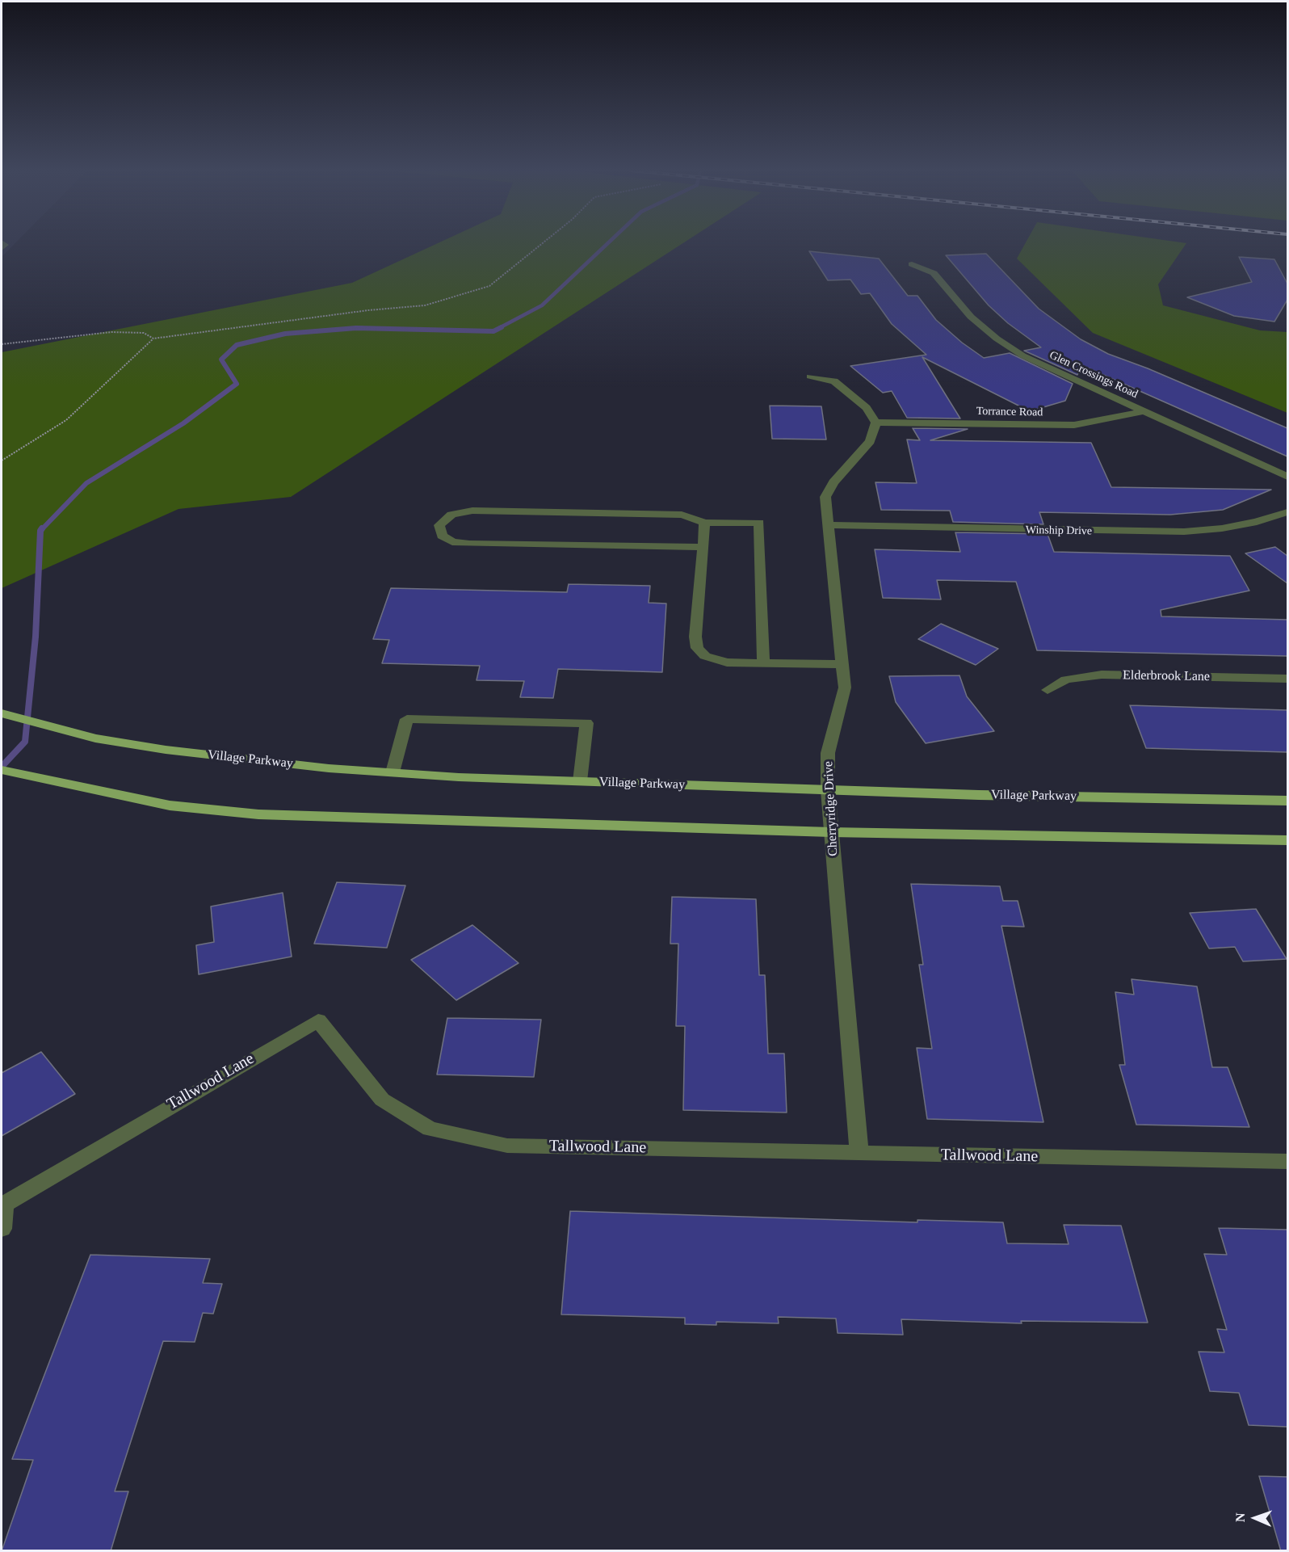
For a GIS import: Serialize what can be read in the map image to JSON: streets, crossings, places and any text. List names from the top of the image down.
{
  "streets": {
    "main road": ["Village Parkway"],
    "street": [
      "Glen Crossings Road",
      "Torrance Road",
      "Winship Drive",
      "Elderbrook Lane",
      "Cherryridge Drive",
      "Tallwood Lane"
    ]
  },
  "crossings": [
    ["Glen Crossings Road", "Torrance Road"],
    ["Torrance Road", "Cherryridge Drive"],
    ["Winship Drive", "Cherryridge Drive"],
    ["Village Parkway", "Cherryridge Drive"],
    ["Cherryridge Drive", "Tallwood Lane"]
  ],
  "north": "left"
}
